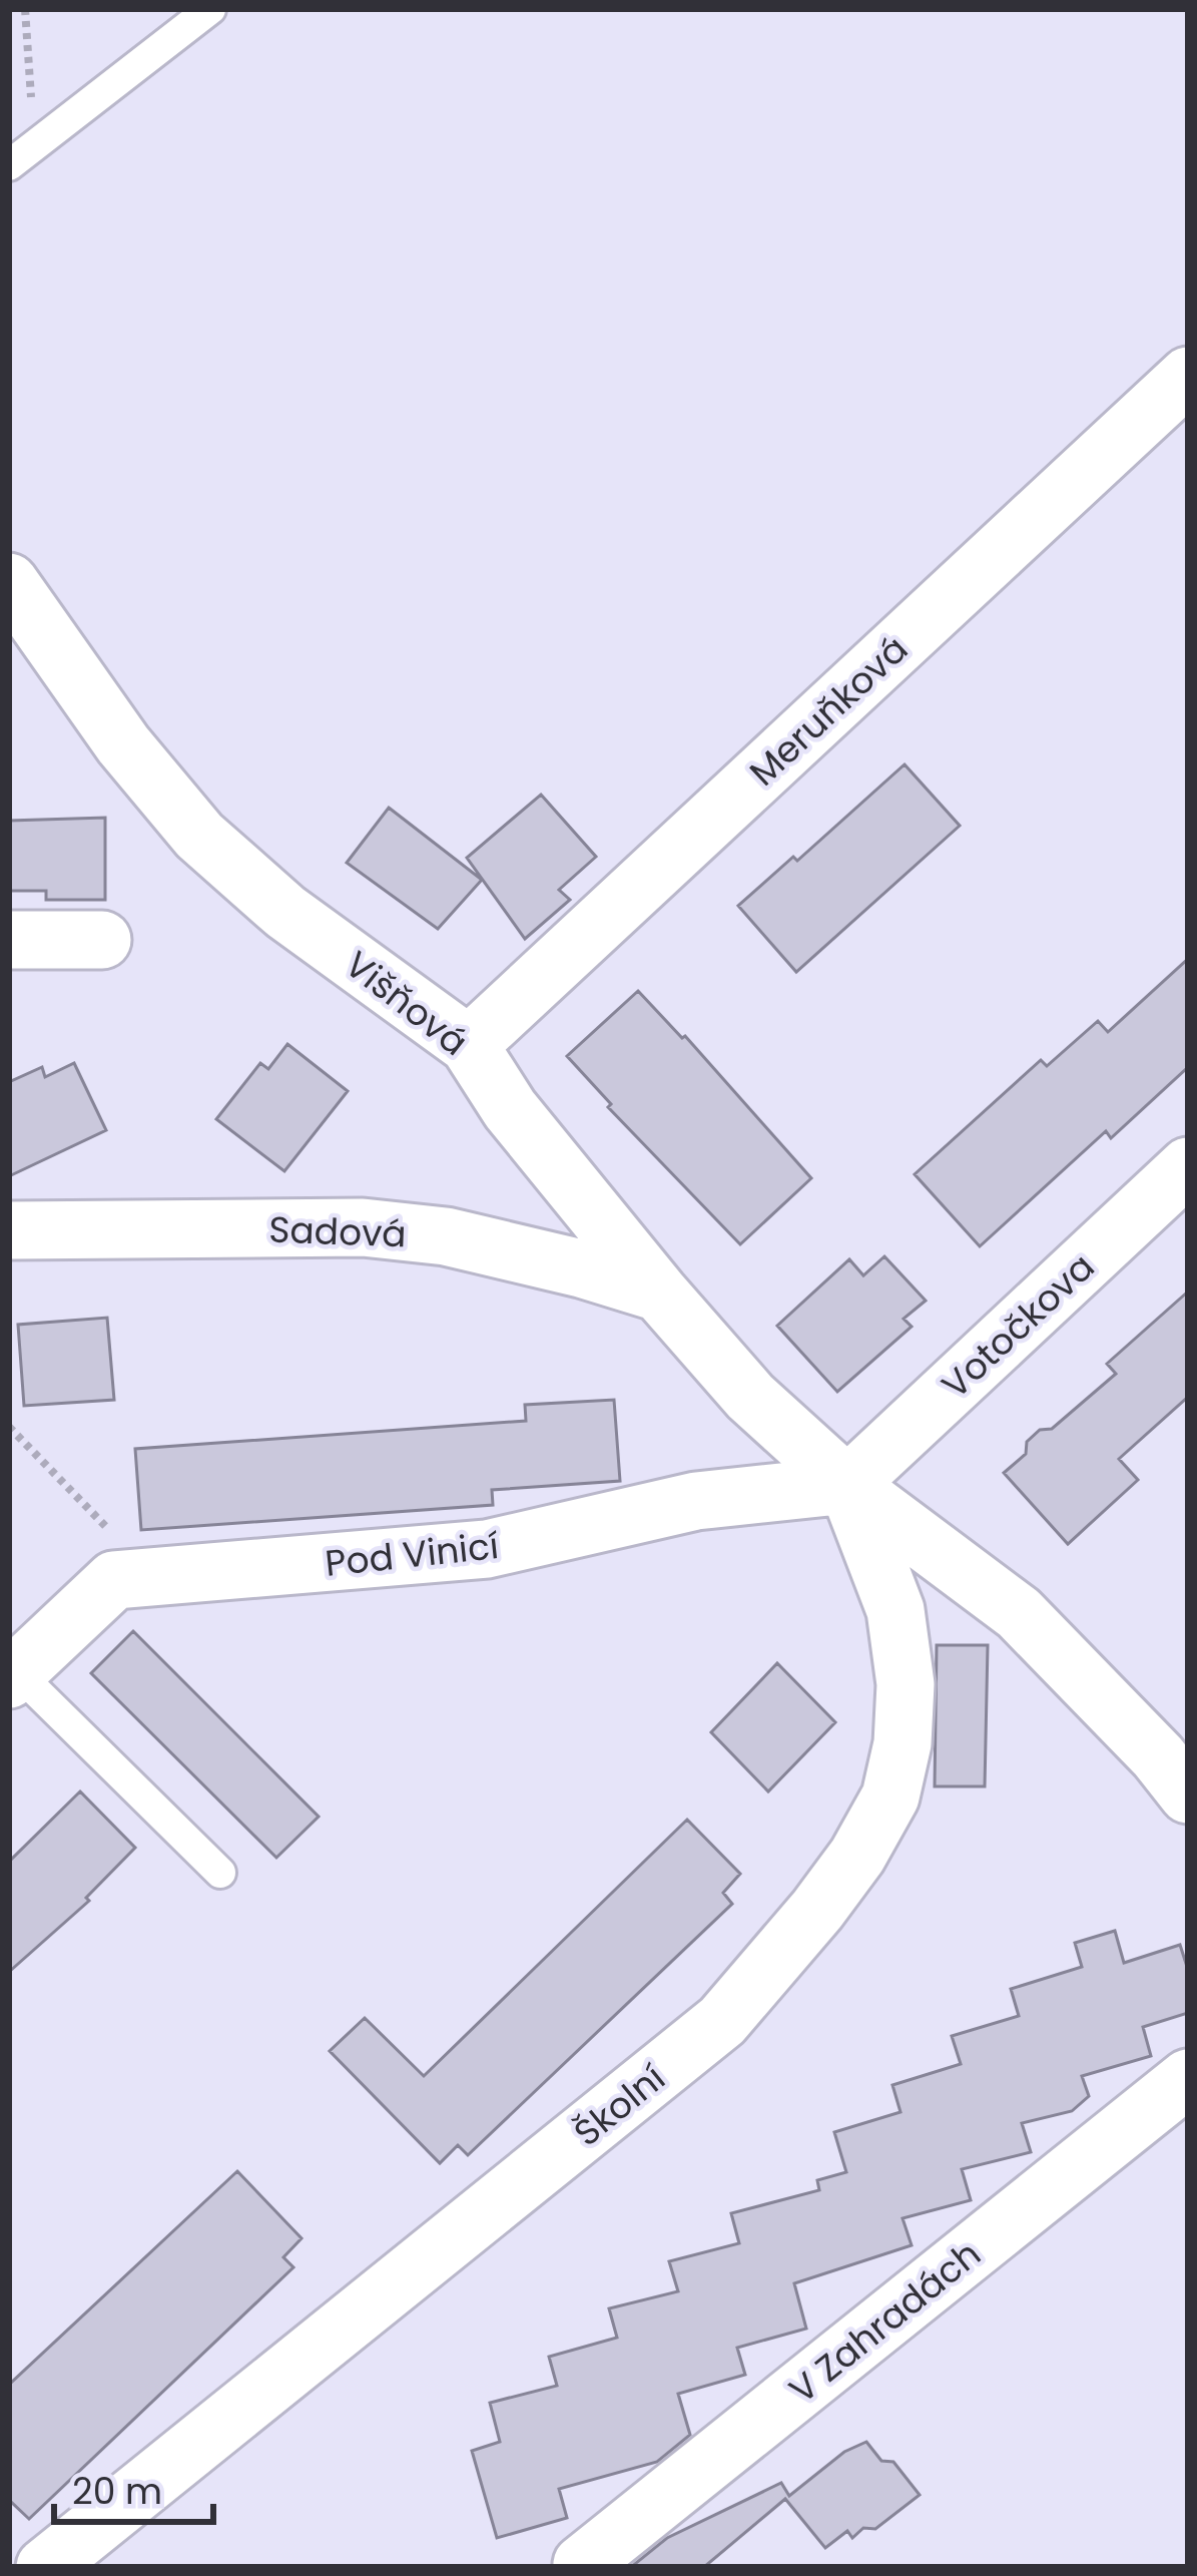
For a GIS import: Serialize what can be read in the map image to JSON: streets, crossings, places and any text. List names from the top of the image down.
{
  "streets": {
    "street": [
      "Meruňková",
      "Višňová",
      "Sadová",
      "Votočkova",
      "Pod Vinicí",
      "Školní",
      "V Zahradách"
    ]
  },
  "crossings": [
    ["Meruňková", "Višňová"],
    ["Višňová", "Sadová"],
    ["Višňová", "Votočkova"],
    ["Višňová", "Pod Vinicí"],
    ["Višňová", "Školní"],
    ["Votočkova", "Pod Vinicí"],
    ["Votočkova", "Školní"],
    ["Pod Vinicí", "Školní"]
  ],
  "scale_bar": "20 m"
}
